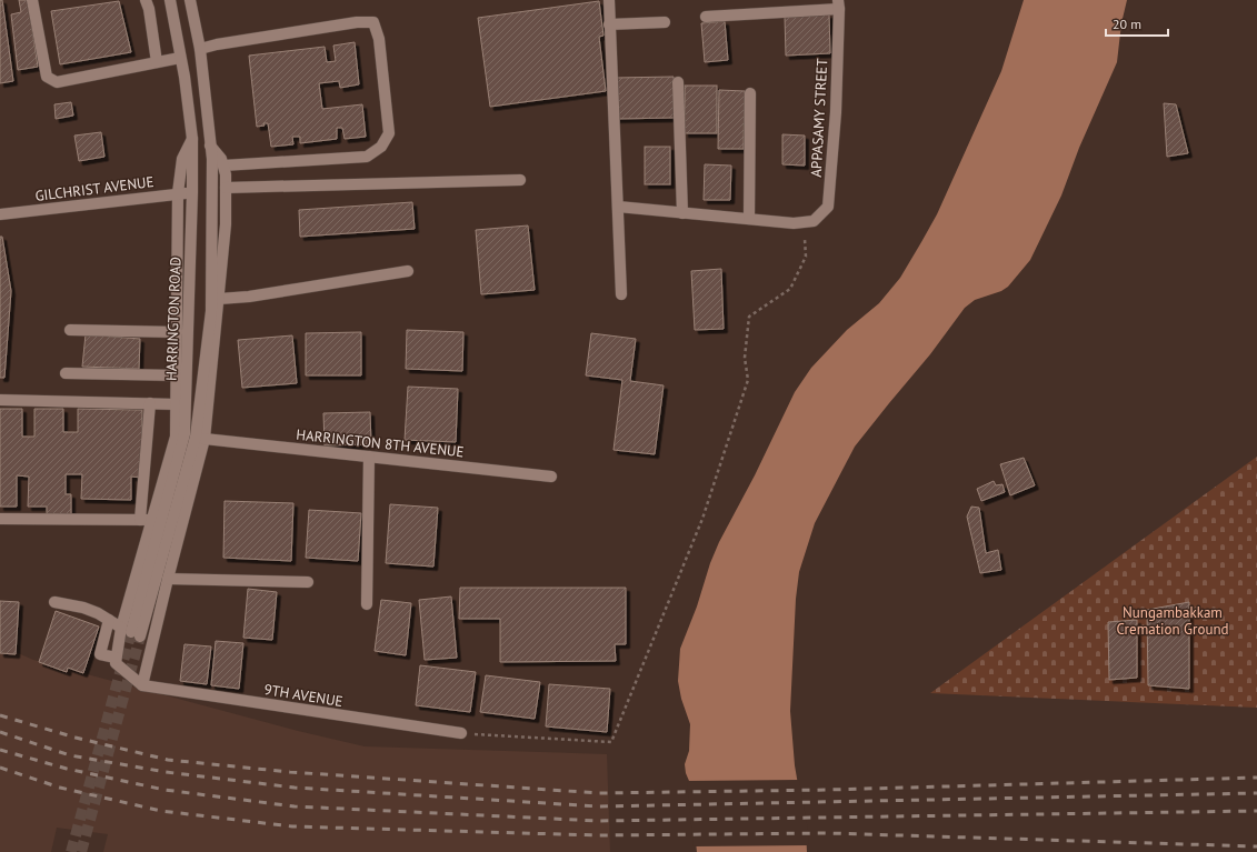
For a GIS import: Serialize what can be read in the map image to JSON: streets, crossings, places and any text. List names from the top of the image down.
{
  "streets": {
    "street": [
      "APPASAMY STREET",
      "GILCHRIST AVENUE",
      "HARRINGTON ROAD",
      "HARRINGTON 8TH AVENUE",
      "9TH AVENUE"
    ]
  },
  "crossings": [
    ["GILCHRIST AVENUE", "HARRINGTON ROAD"]
  ],
  "parks": ["Nungambakkam Cremation Ground"],
  "scale_bar": "20 m"
}
